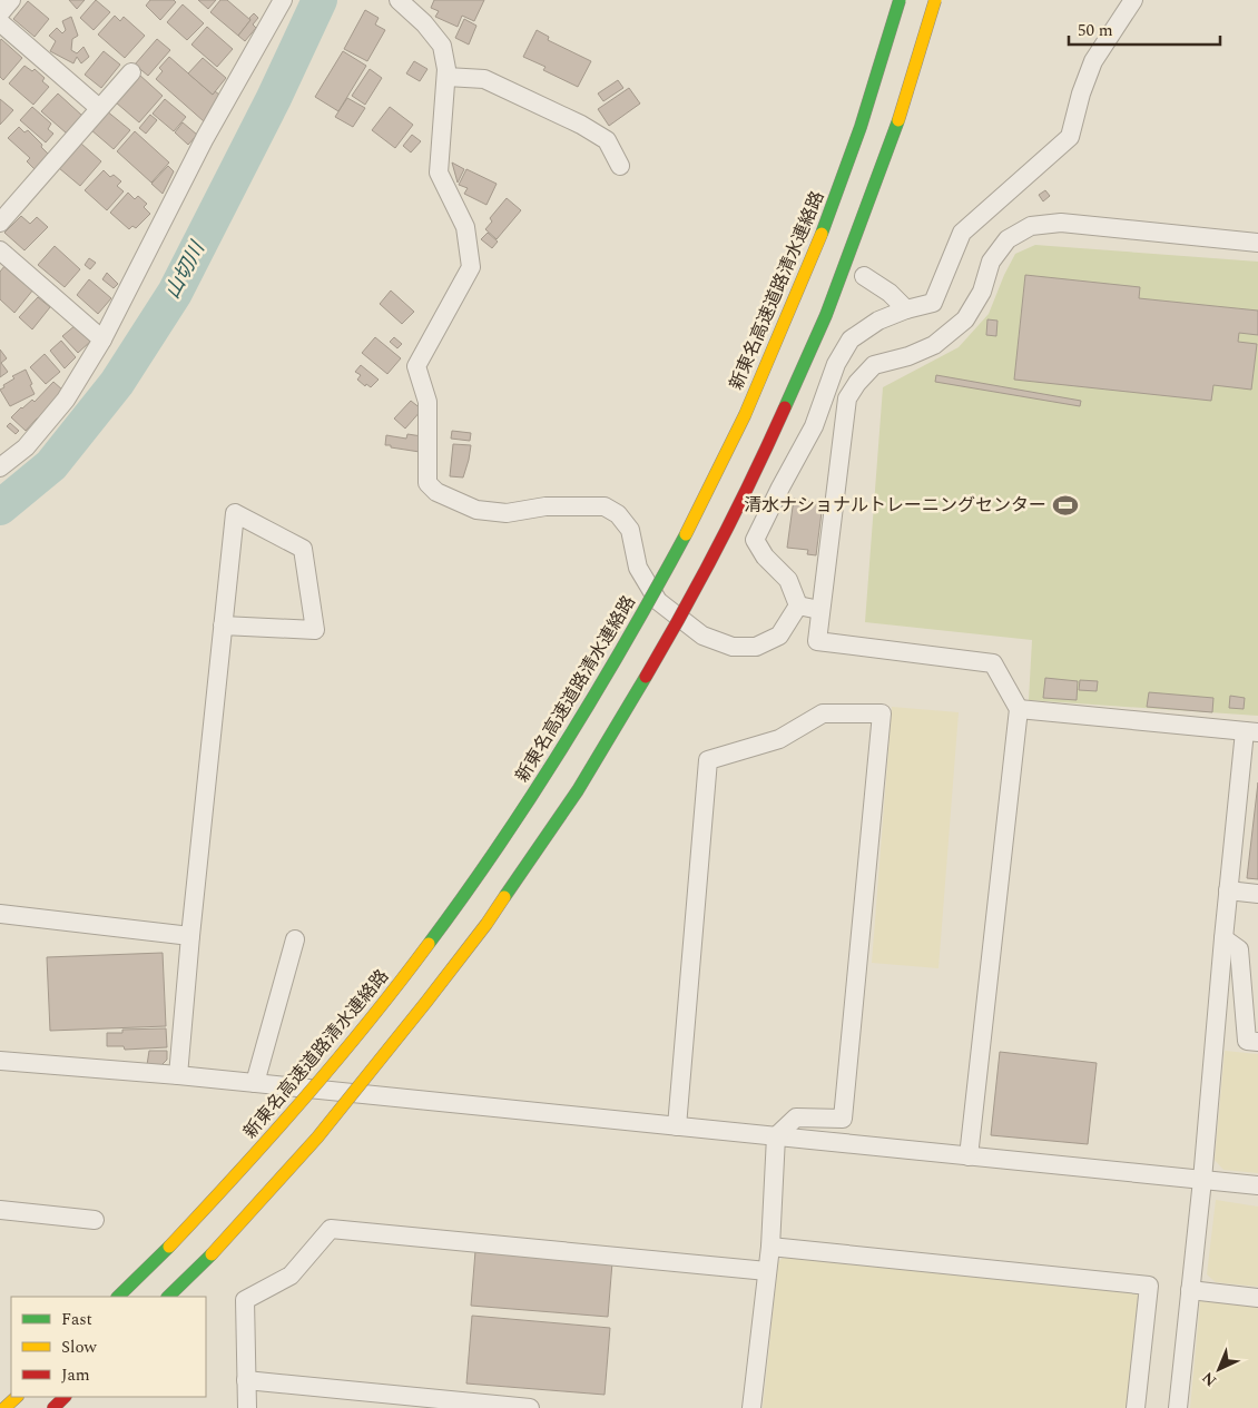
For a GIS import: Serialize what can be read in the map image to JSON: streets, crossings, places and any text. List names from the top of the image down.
{
  "streets": {
    "highway": ["新東名高速道路清水連絡路"]
  },
  "water": ["山切川"],
  "places": {
    "sports": ["清水ナショナルトレーニングセンター"]
  },
  "legend": ["Fast", "Slow", "Jam"],
  "scale_bar": "50 m",
  "north": "bottom left"
}
